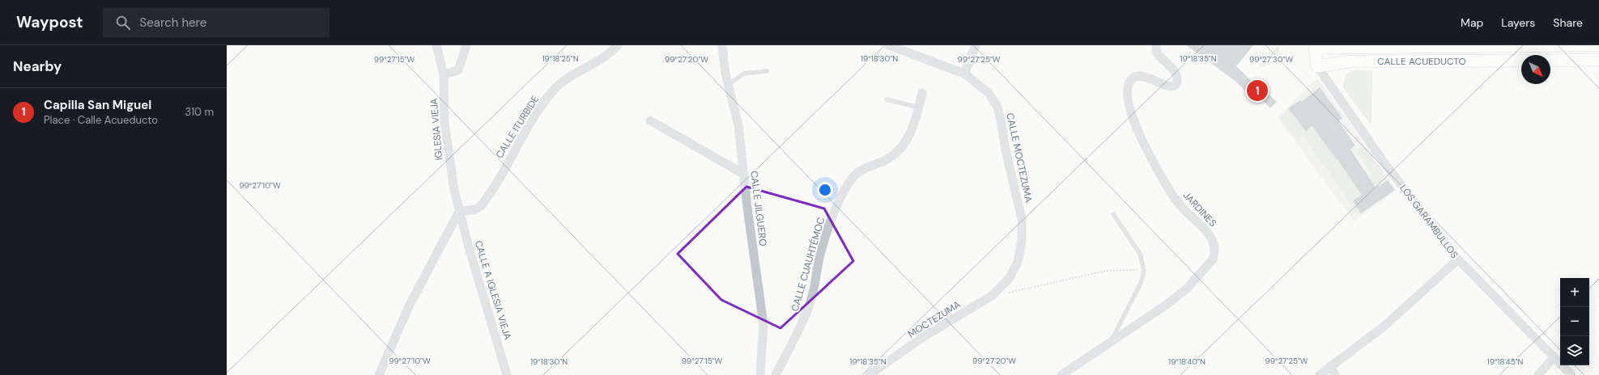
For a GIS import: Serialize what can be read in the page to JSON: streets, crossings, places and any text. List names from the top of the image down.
{
  "streets": {
    "street": [
      "CALLE ACUEDUCTO",
      "CALLE ITURBIDE",
      "IGLESIA VIEJA",
      "CALLE MOCTEZUMA",
      "CALLE JILGUERO",
      "JARDINES",
      "LOS GARAMBULLOS",
      "CALLE CUAUHTÉMOC",
      "CALLE A IGLESIA VIEJA",
      "MOCTEZUMA"
    ]
  },
  "crossings": [
    ["CALLE ACUEDUCTO", "LOS GARAMBULLOS"],
    ["CALLE ITURBIDE", "IGLESIA VIEJA"],
    ["CALLE ITURBIDE", "CALLE A IGLESIA VIEJA"],
    ["IGLESIA VIEJA", "CALLE A IGLESIA VIEJA"],
    ["CALLE MOCTEZUMA", "MOCTEZUMA"]
  ],
  "north": "bottom right",
  "page": {
    "header": "Waypost",
    "search": "Search here",
    "nav": ["Map", "Layers", "Share"],
    "heading": "Nearby",
    "pins": "1",
    "list": [
      {
        "mark": "1",
        "name": "Capilla San Miguel",
        "note": "Place · Calle Acueducto",
        "value": "310 m"
      }
    ],
    "map_buttons": ["+", "−"]
  },
  "coordinates": [
    "19°18'25\"N",
    "19°18'30\"N",
    "19°18'35\"N",
    "99°27'15\"W",
    "99°27'20\"W",
    "99°27'25\"W",
    "99°27'30\"W",
    "99°27'10\"W",
    "19°18'40\"N",
    "19°18'45\"N"
  ]
}
